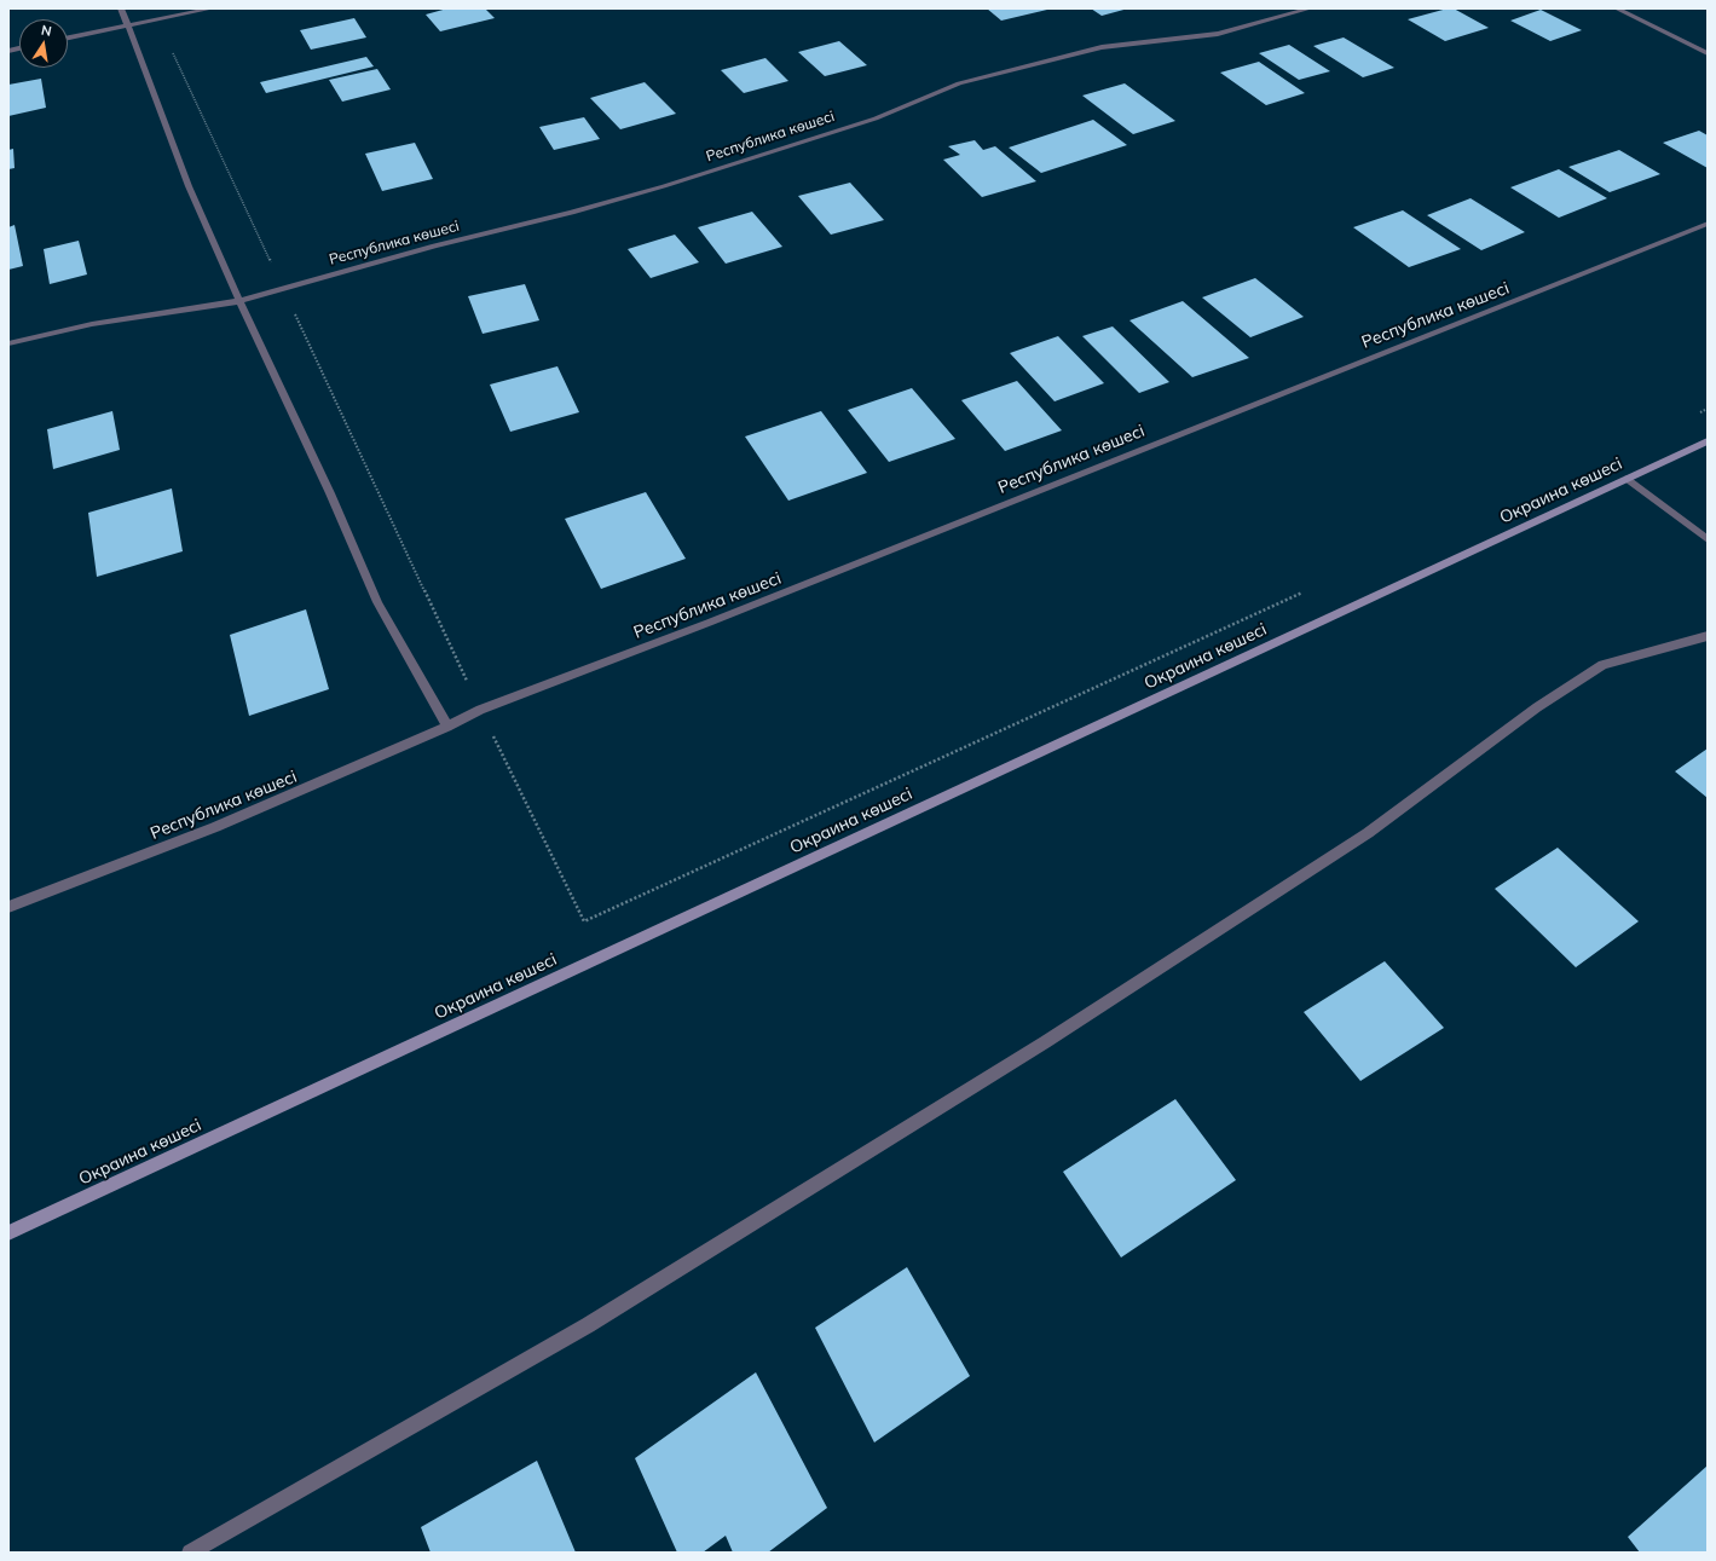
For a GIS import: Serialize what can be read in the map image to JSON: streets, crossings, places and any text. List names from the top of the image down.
{
  "streets": {
    "main road": ["Окраина көшесі"],
    "street": ["Республика көшесі"]
  },
  "north": "top"
}
